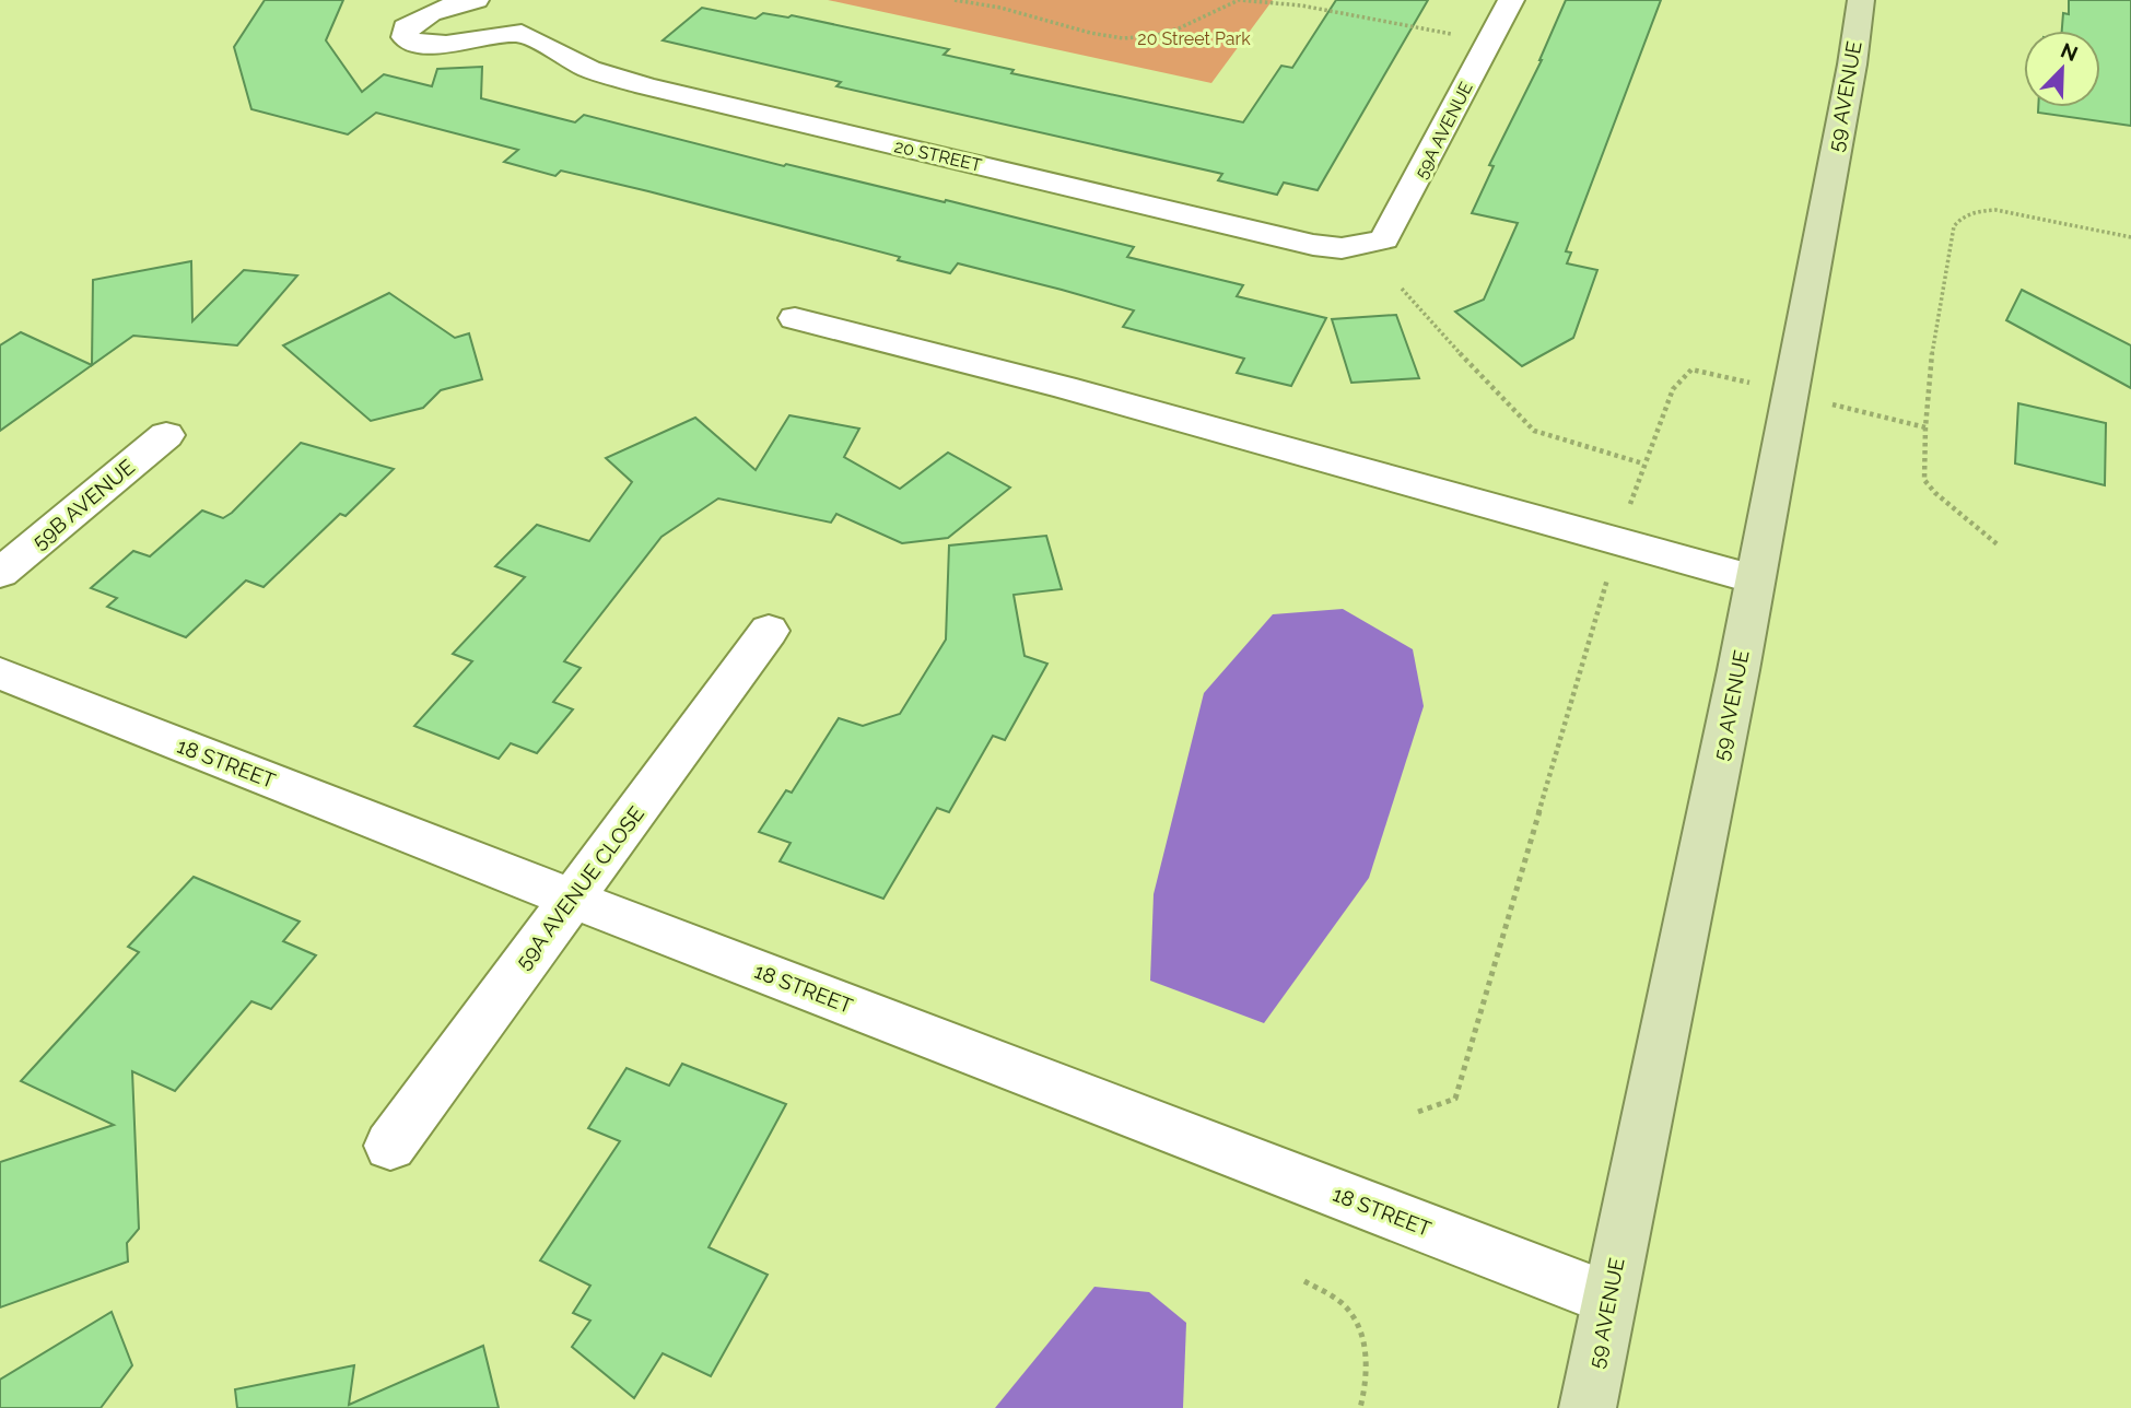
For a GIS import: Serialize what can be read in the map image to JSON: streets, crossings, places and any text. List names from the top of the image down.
{
  "streets": {
    "main road": ["59 AVENUE"],
    "street": [
      "59A AVENUE",
      "20 STREET",
      "59B AVENUE",
      "18 STREET",
      "59A AVENUE CLOSE"
    ]
  },
  "crossings": [
    ["59 AVENUE", "18 STREET"],
    ["59A AVENUE", "20 STREET"],
    ["18 STREET", "59A AVENUE CLOSE"]
  ],
  "parks": ["20 Street Park"],
  "north": "top right"
}
